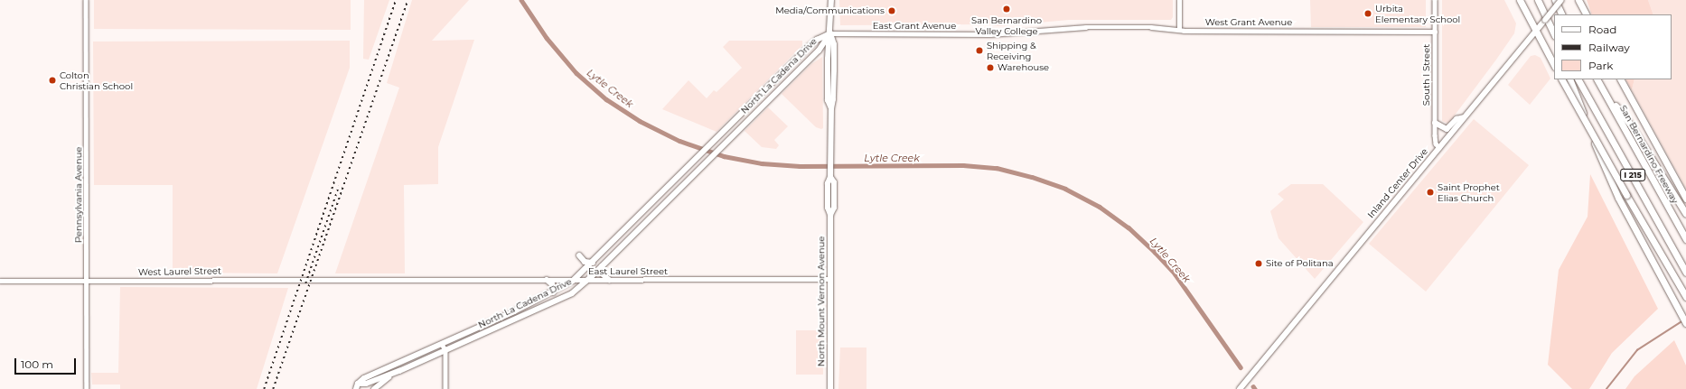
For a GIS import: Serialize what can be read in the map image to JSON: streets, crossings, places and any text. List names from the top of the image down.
{
  "streets": {
    "highway": ["San Bernardino Freeway", "I 215"],
    "main road": ["North La Cadena Drive", "Inland Center Drive", "North Mount Vernon Avenue"],
    "street": [
      "West Grant Avenue",
      "East Grant Avenue",
      "South I Street",
      "Pennsylvania Avenue",
      "West Laurel Street",
      "East Laurel Street"
    ]
  },
  "crossings": [
    ["West Grant Avenue", "East Grant Avenue"],
    ["West Grant Avenue", "South I Street"],
    ["East Grant Avenue", "North La Cadena Drive"],
    ["East Grant Avenue", "North Mount Vernon Avenue"],
    ["South I Street", "Inland Center Drive"],
    ["North La Cadena Drive", "East Laurel Street"],
    ["North La Cadena Drive", "North Mount Vernon Avenue"],
    ["Pennsylvania Avenue", "West Laurel Street"],
    ["West Laurel Street", "East Laurel Street"],
    ["East Laurel Street", "North Mount Vernon Avenue"]
  ],
  "water": ["Lytle Creek"],
  "places": [
    "San Bernardino Valley College",
    "Media/Communications",
    "Urbita Elementary School",
    "Shipping & Receiving",
    "Warehouse",
    "Colton Christian School",
    "Saint Prophet Elias Church",
    "Site of Politana"
  ],
  "legend": ["Road", "Railway", "Park"],
  "scale_bar": "100 m"
}
